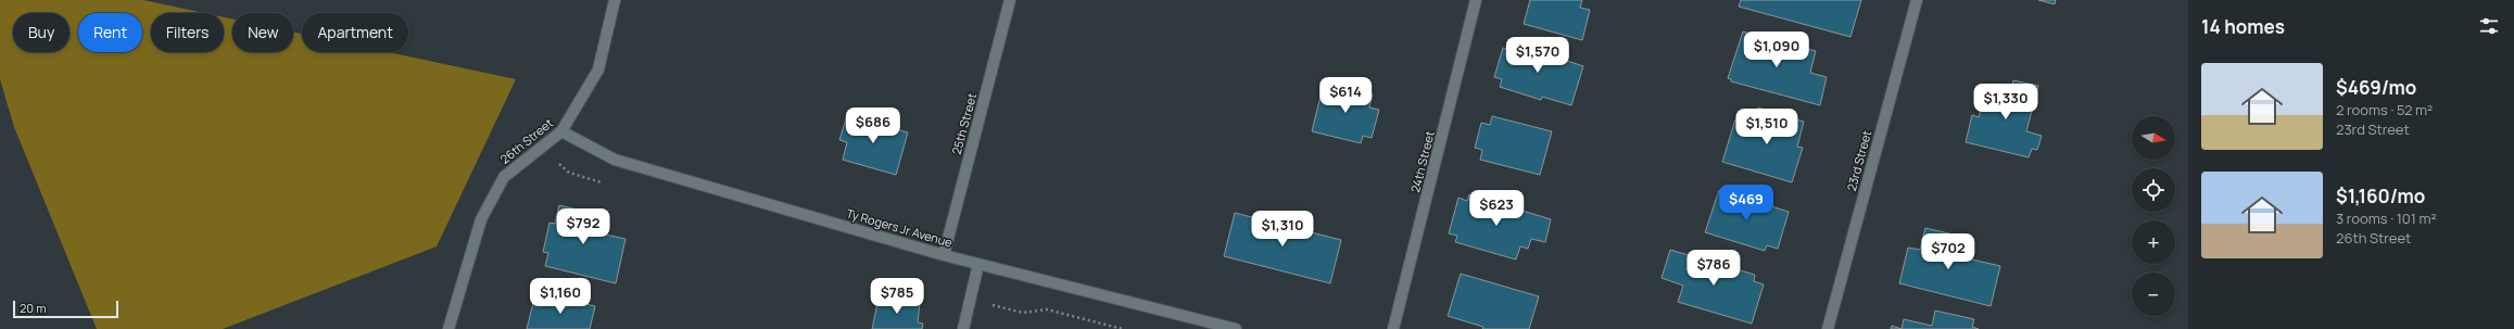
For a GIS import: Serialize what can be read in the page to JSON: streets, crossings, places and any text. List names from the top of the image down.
{
  "streets": {
    "street": [
      "25th Street",
      "26th Street",
      "23rd Street",
      "24th Street",
      "Ty Rogers Jr Avenue"
    ]
  },
  "crossings": [
    ["25th Street", "Ty Rogers Jr Avenue"],
    ["26th Street", "Ty Rogers Jr Avenue"]
  ],
  "scale_bar": "20 m",
  "north": "right",
  "page": {
    "heading": "14 homes",
    "chip": [
      "Buy",
      "Rent",
      "Filters",
      "New",
      "Apartment"
    ],
    "price": [
      "$1,090",
      "$1,570",
      "$614",
      "$1,330",
      "$686",
      "$1,510",
      "$469",
      "$623",
      "$792",
      "$1,310",
      "$702",
      "$786",
      "$1,160",
      "$785"
    ],
    "list": [
      {
        "name": "$469/mo",
        "note": "2 rooms · 52 m² · 23rd Street"
      },
      {
        "name": "$1,160/mo",
        "note": "3 rooms · 101 m² · 26th Street"
      }
    ],
    "map_buttons": ["+", "−"],
    "scale": "20 m"
  }
}
